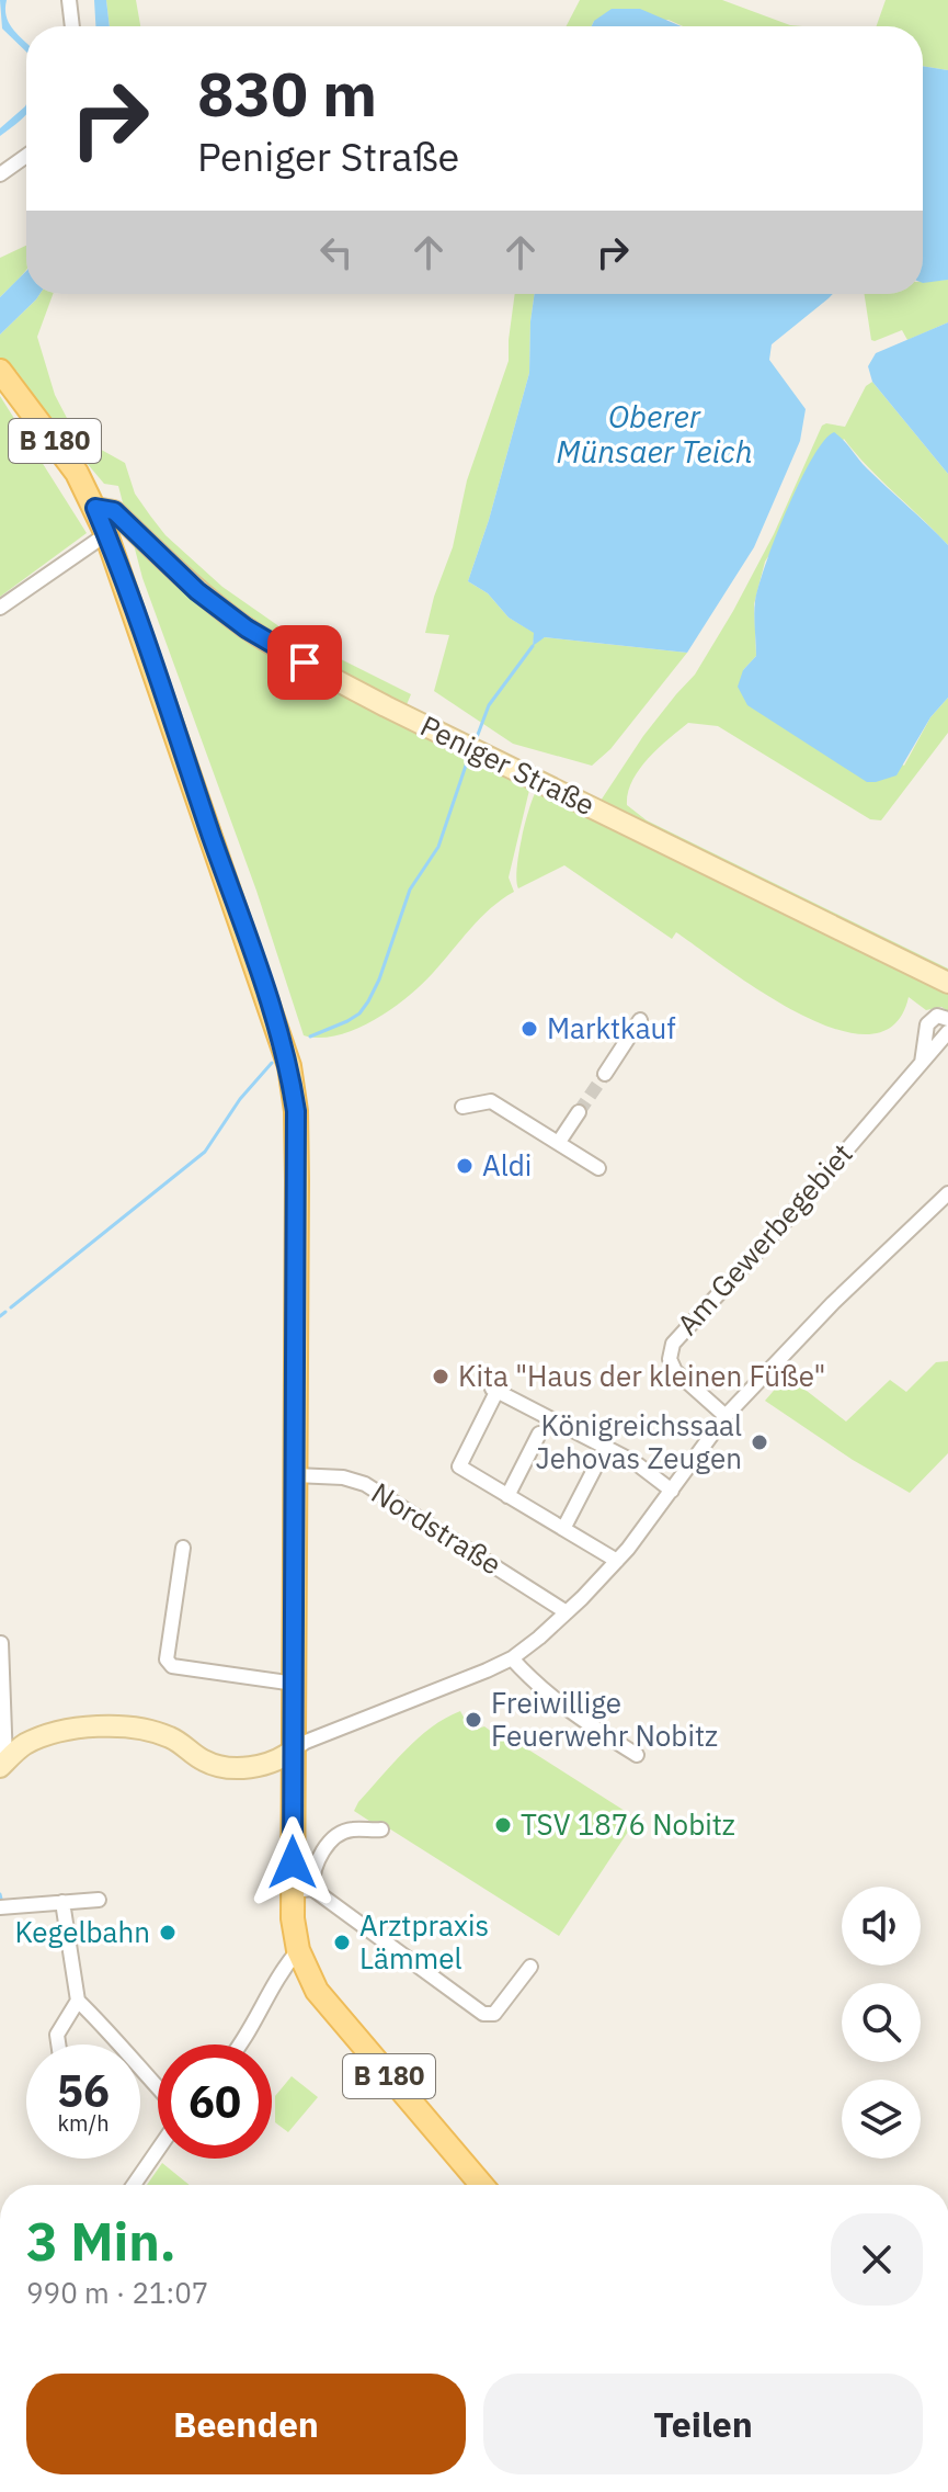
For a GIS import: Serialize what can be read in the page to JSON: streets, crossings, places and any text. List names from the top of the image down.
{
  "streets": {
    "main road": ["B 180"],
    "street": ["Peniger Straße", "Am Gewerbegebiet", "Nordstraße"]
  },
  "crossings": [
    ["B 180", "Peniger Straße"],
    ["B 180", "Nordstraße"]
  ],
  "water": ["Oberer Münsaer Teich"],
  "places": [
    "Marktkauf",
    "Aldi",
    "Kita \"Haus der kleinen Füße\"",
    "Königreichssaal Jehovas Zeugen",
    "Freiwillige Feuerwehr Nobitz",
    "TSV 1876 Nobitz",
    "Kegelbahn",
    "Arztpraxis Lämmel"
  ],
  "page": {
    "turn": ["830 m", "Peniger Straße"],
    "speed": "56 km/h",
    "limit": "60",
    "heading": ["3 Min.", "990 m · 21:07"],
    "buttons": ["Beenden", "Teilen"]
  }
}
